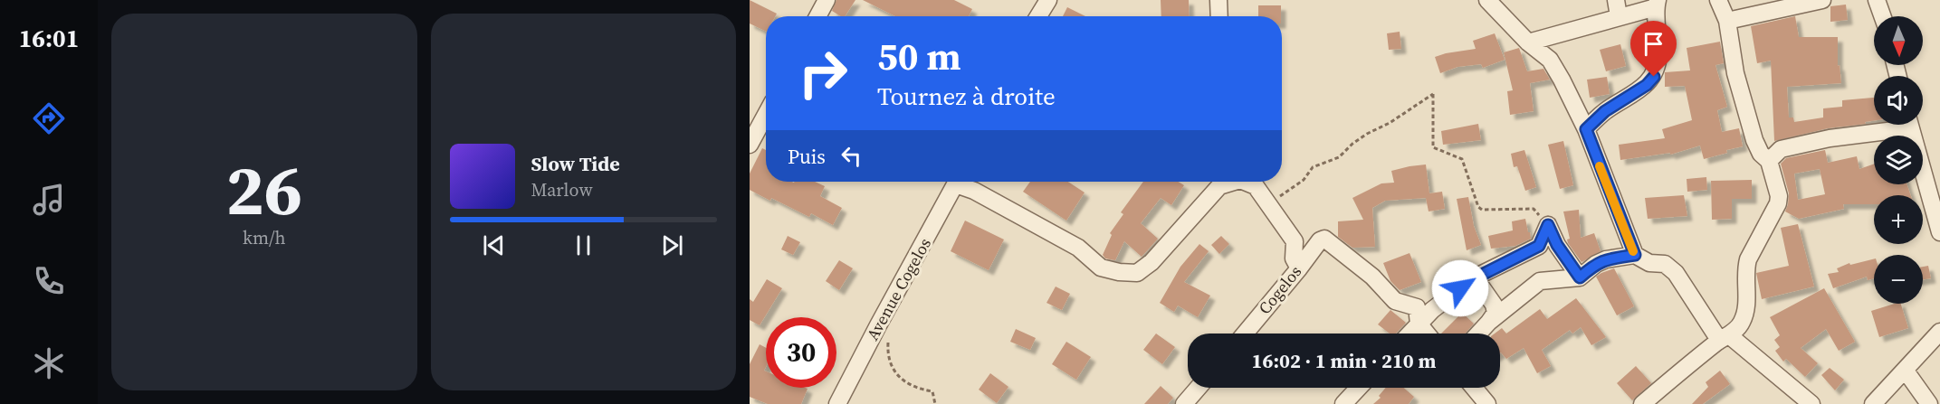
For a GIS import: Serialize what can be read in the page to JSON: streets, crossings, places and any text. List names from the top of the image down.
{
  "streets": {
    "street": ["Avenue Cogelos", "Cogelos"]
  },
  "north": "bottom",
  "page": {
    "tabs": "16:01",
    "tile": ["26", "km/h"],
    "map_buttons": ["+", "−"],
    "turn": ["50 m", "Tournez à droite"],
    "then": "Puis",
    "song": ["Slow Tide", "Marlow"],
    "limit": "30",
    "trip": "16:02 · 1 min · 210 m"
  }
}
